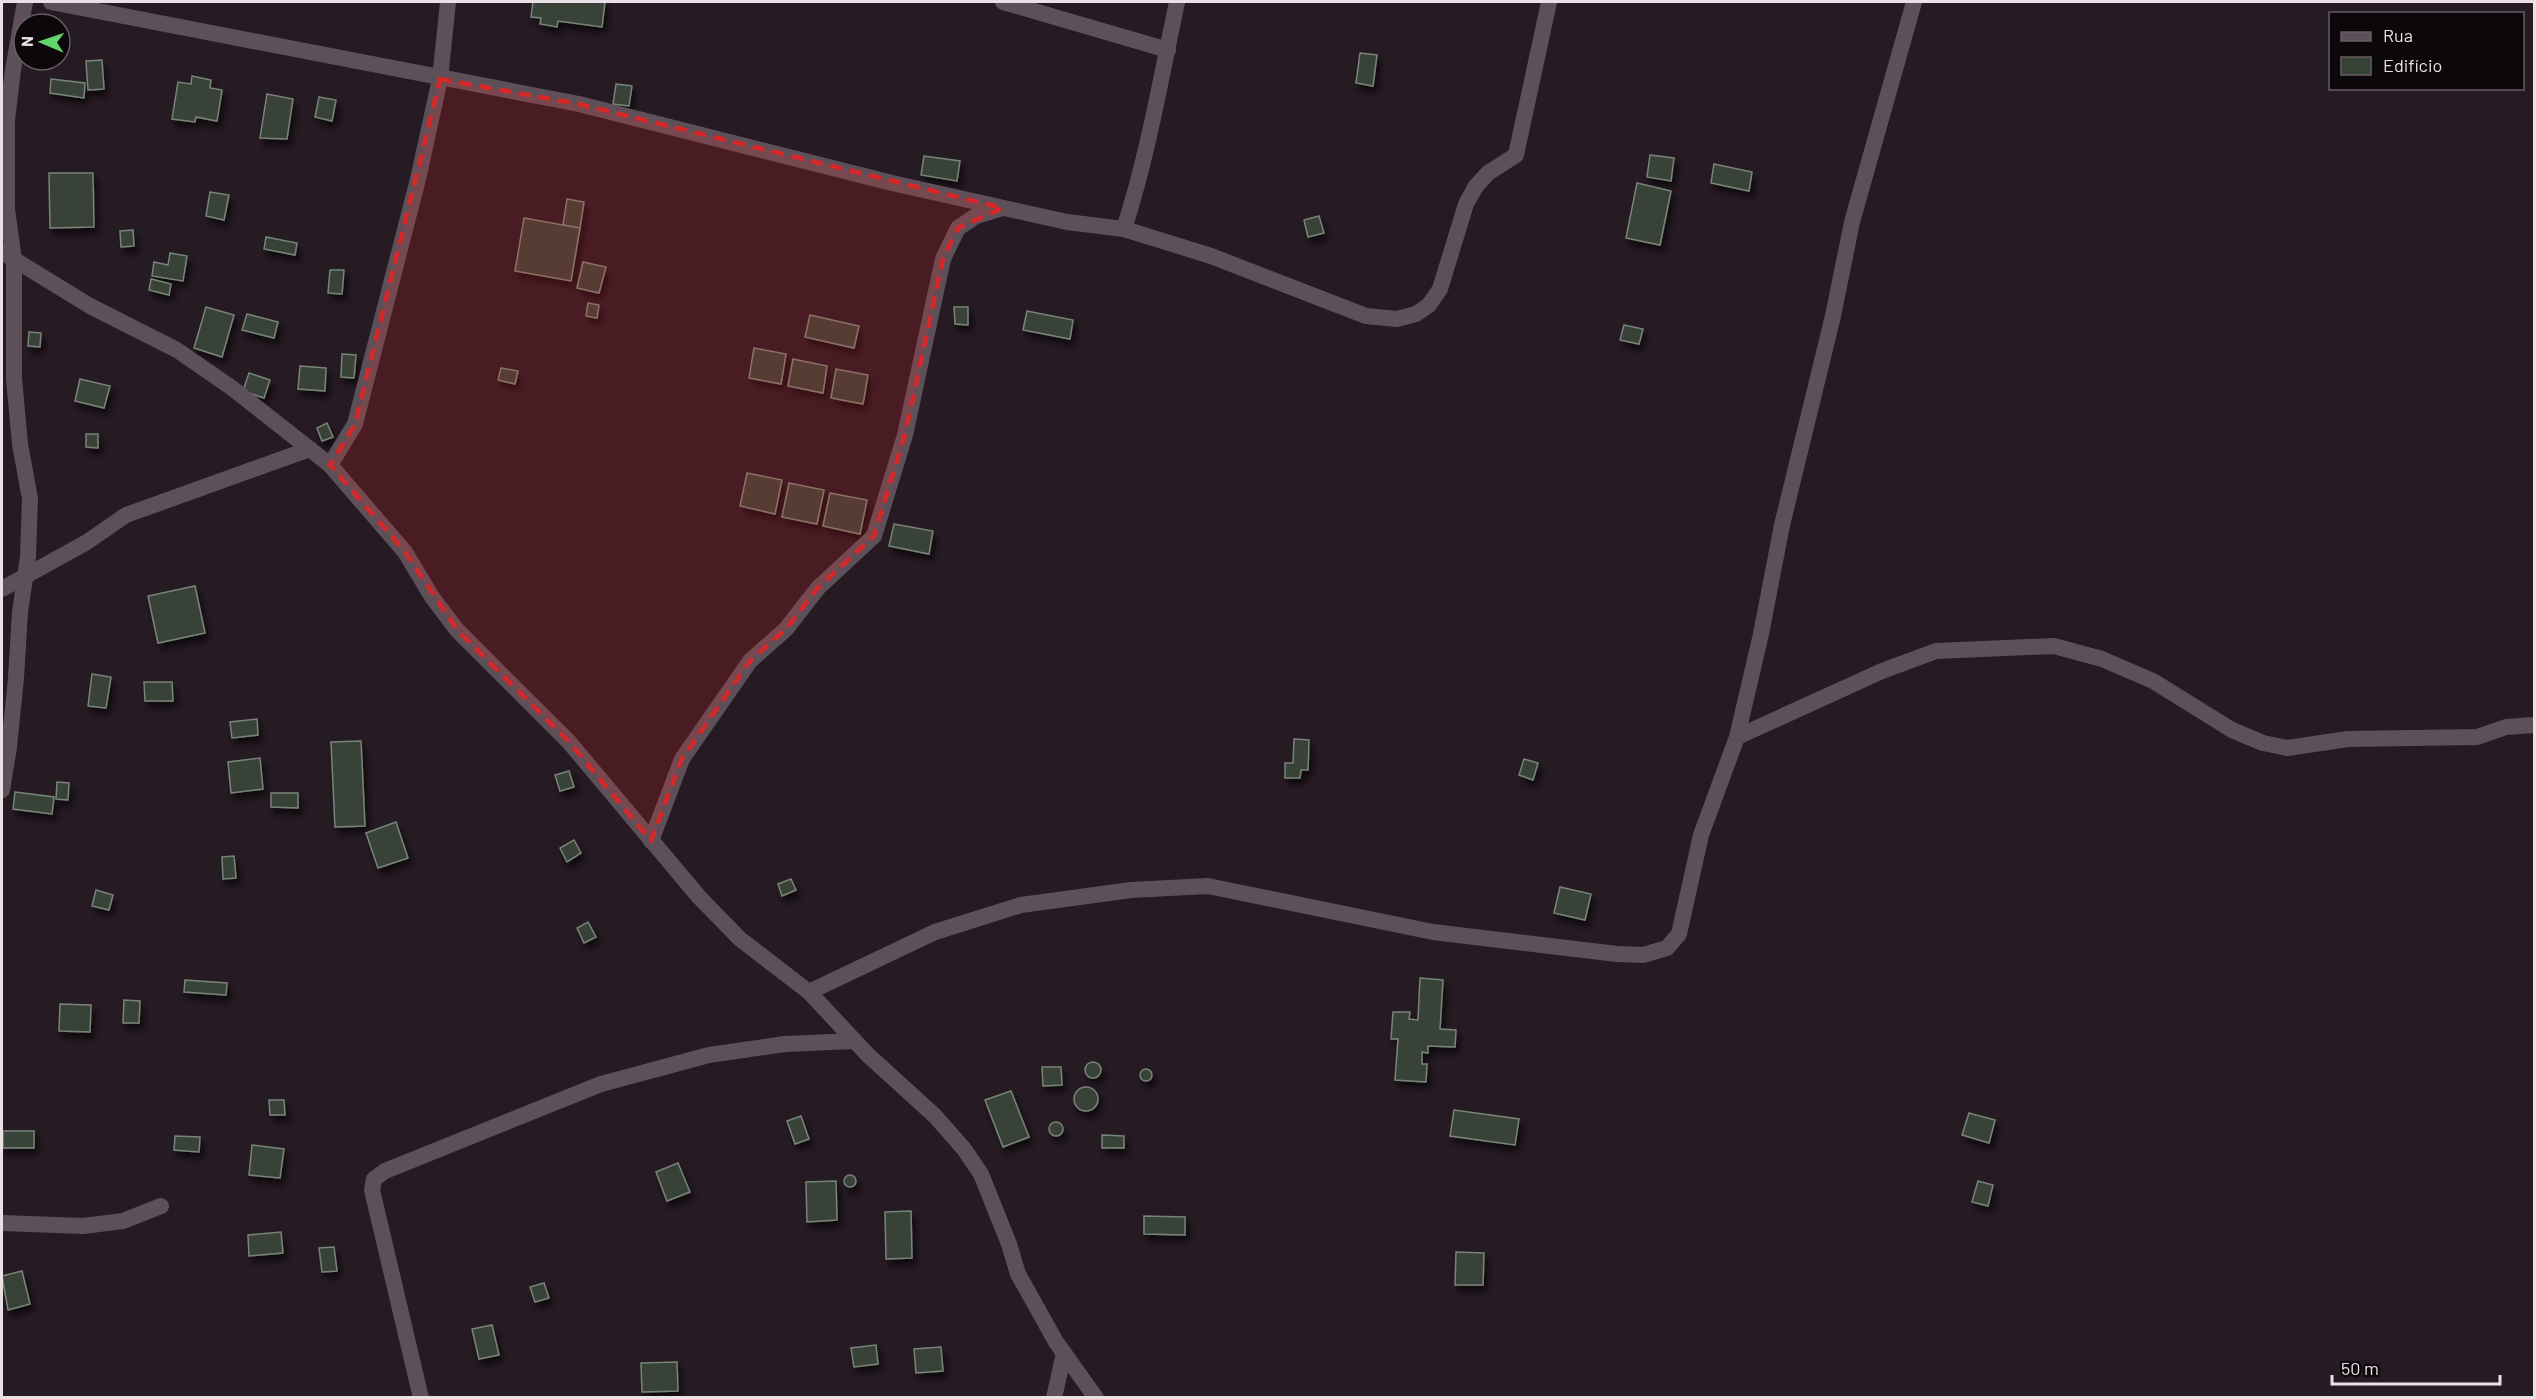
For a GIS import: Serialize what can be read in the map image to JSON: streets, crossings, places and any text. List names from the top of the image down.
{
  "legend": ["Rua", "Edifício"],
  "scale_bar": "50 m",
  "north": "left"
}
